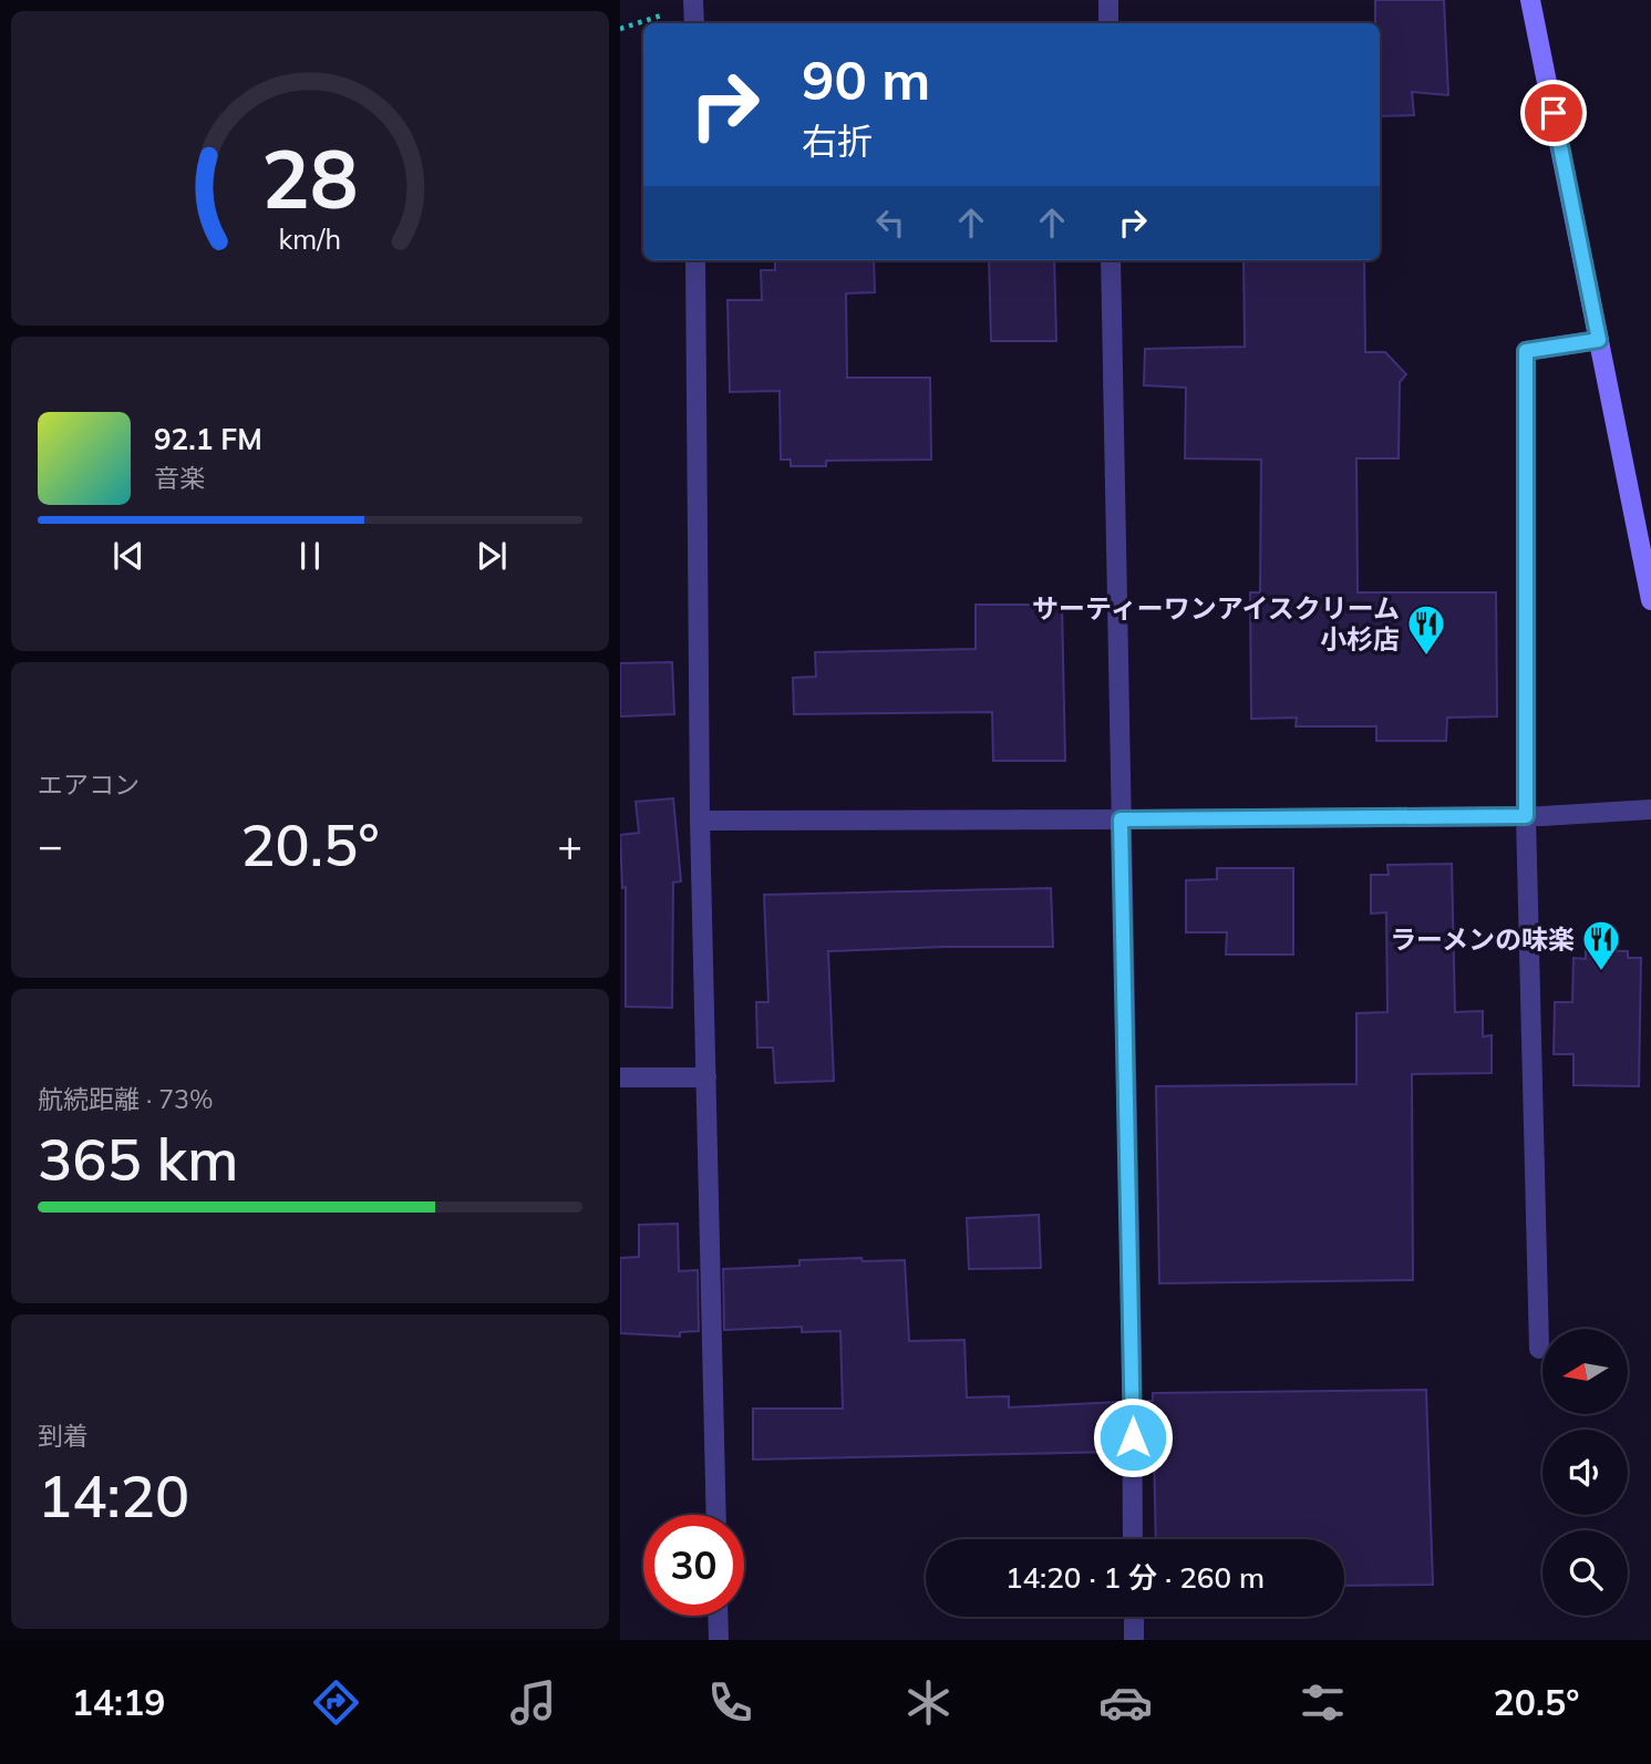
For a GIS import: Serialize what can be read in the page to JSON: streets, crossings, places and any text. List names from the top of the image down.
{
  "places": {
    "restaurant": ["サーティーワンアイスクリーム 小杉店", "ラーメンの味楽"]
  },
  "north": "left",
  "page": {
    "turn": ["90 m", "右折"],
    "song": ["92.1 FM", "音楽"],
    "tile": [
      "エアコン",
      ["航続距離 · 73%", "365 km"],
      ["到着", "14:20"]
    ],
    "heat": ["−", "20.5°", "+"],
    "limit": "30",
    "trip": "14:20 · 1 分 · 260 m",
    "tabs": ["14:19", "20.5°"],
    "gauge": ["28", "km/h"]
  }
}
